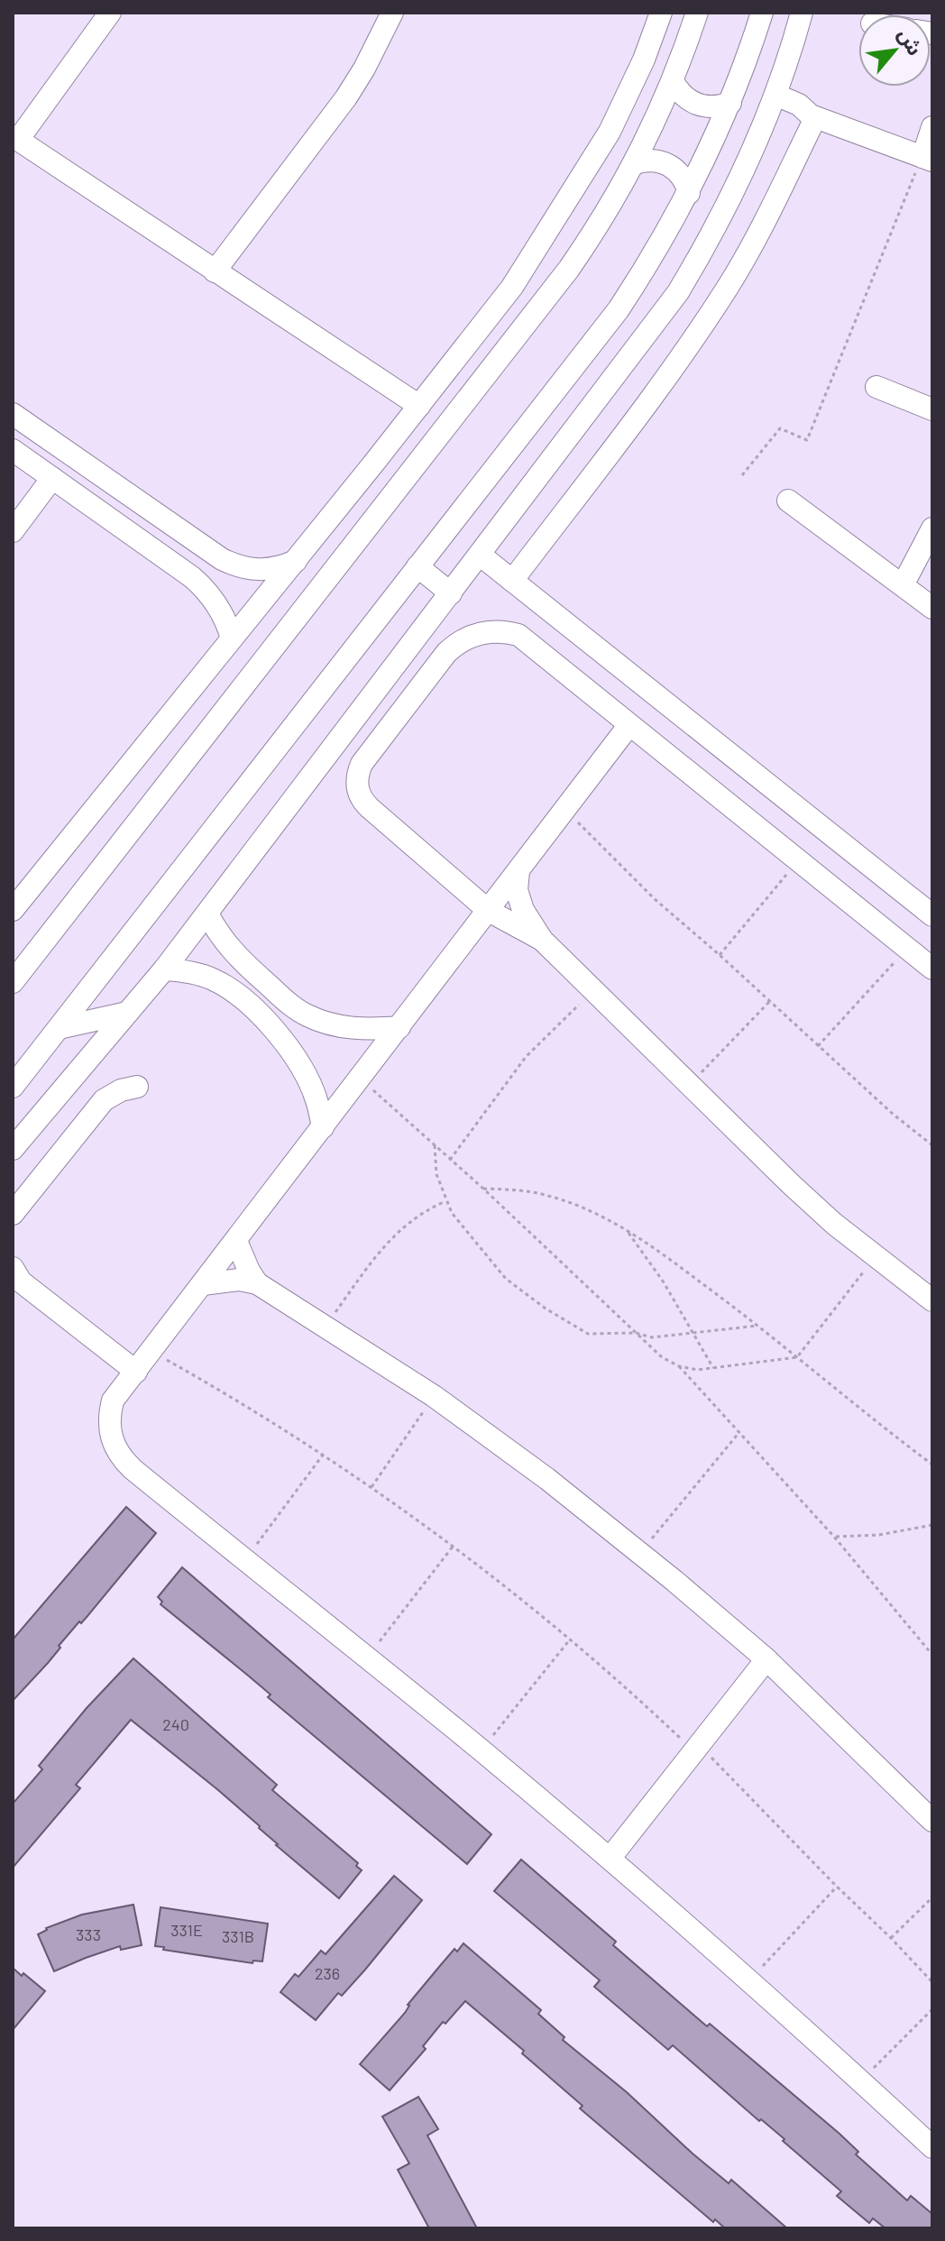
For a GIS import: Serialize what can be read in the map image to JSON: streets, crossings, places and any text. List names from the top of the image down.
{
  "house_numbers": [
    "240",
    "331E",
    "333",
    "331B",
    "236"
  ],
  "north": "top right"
}
